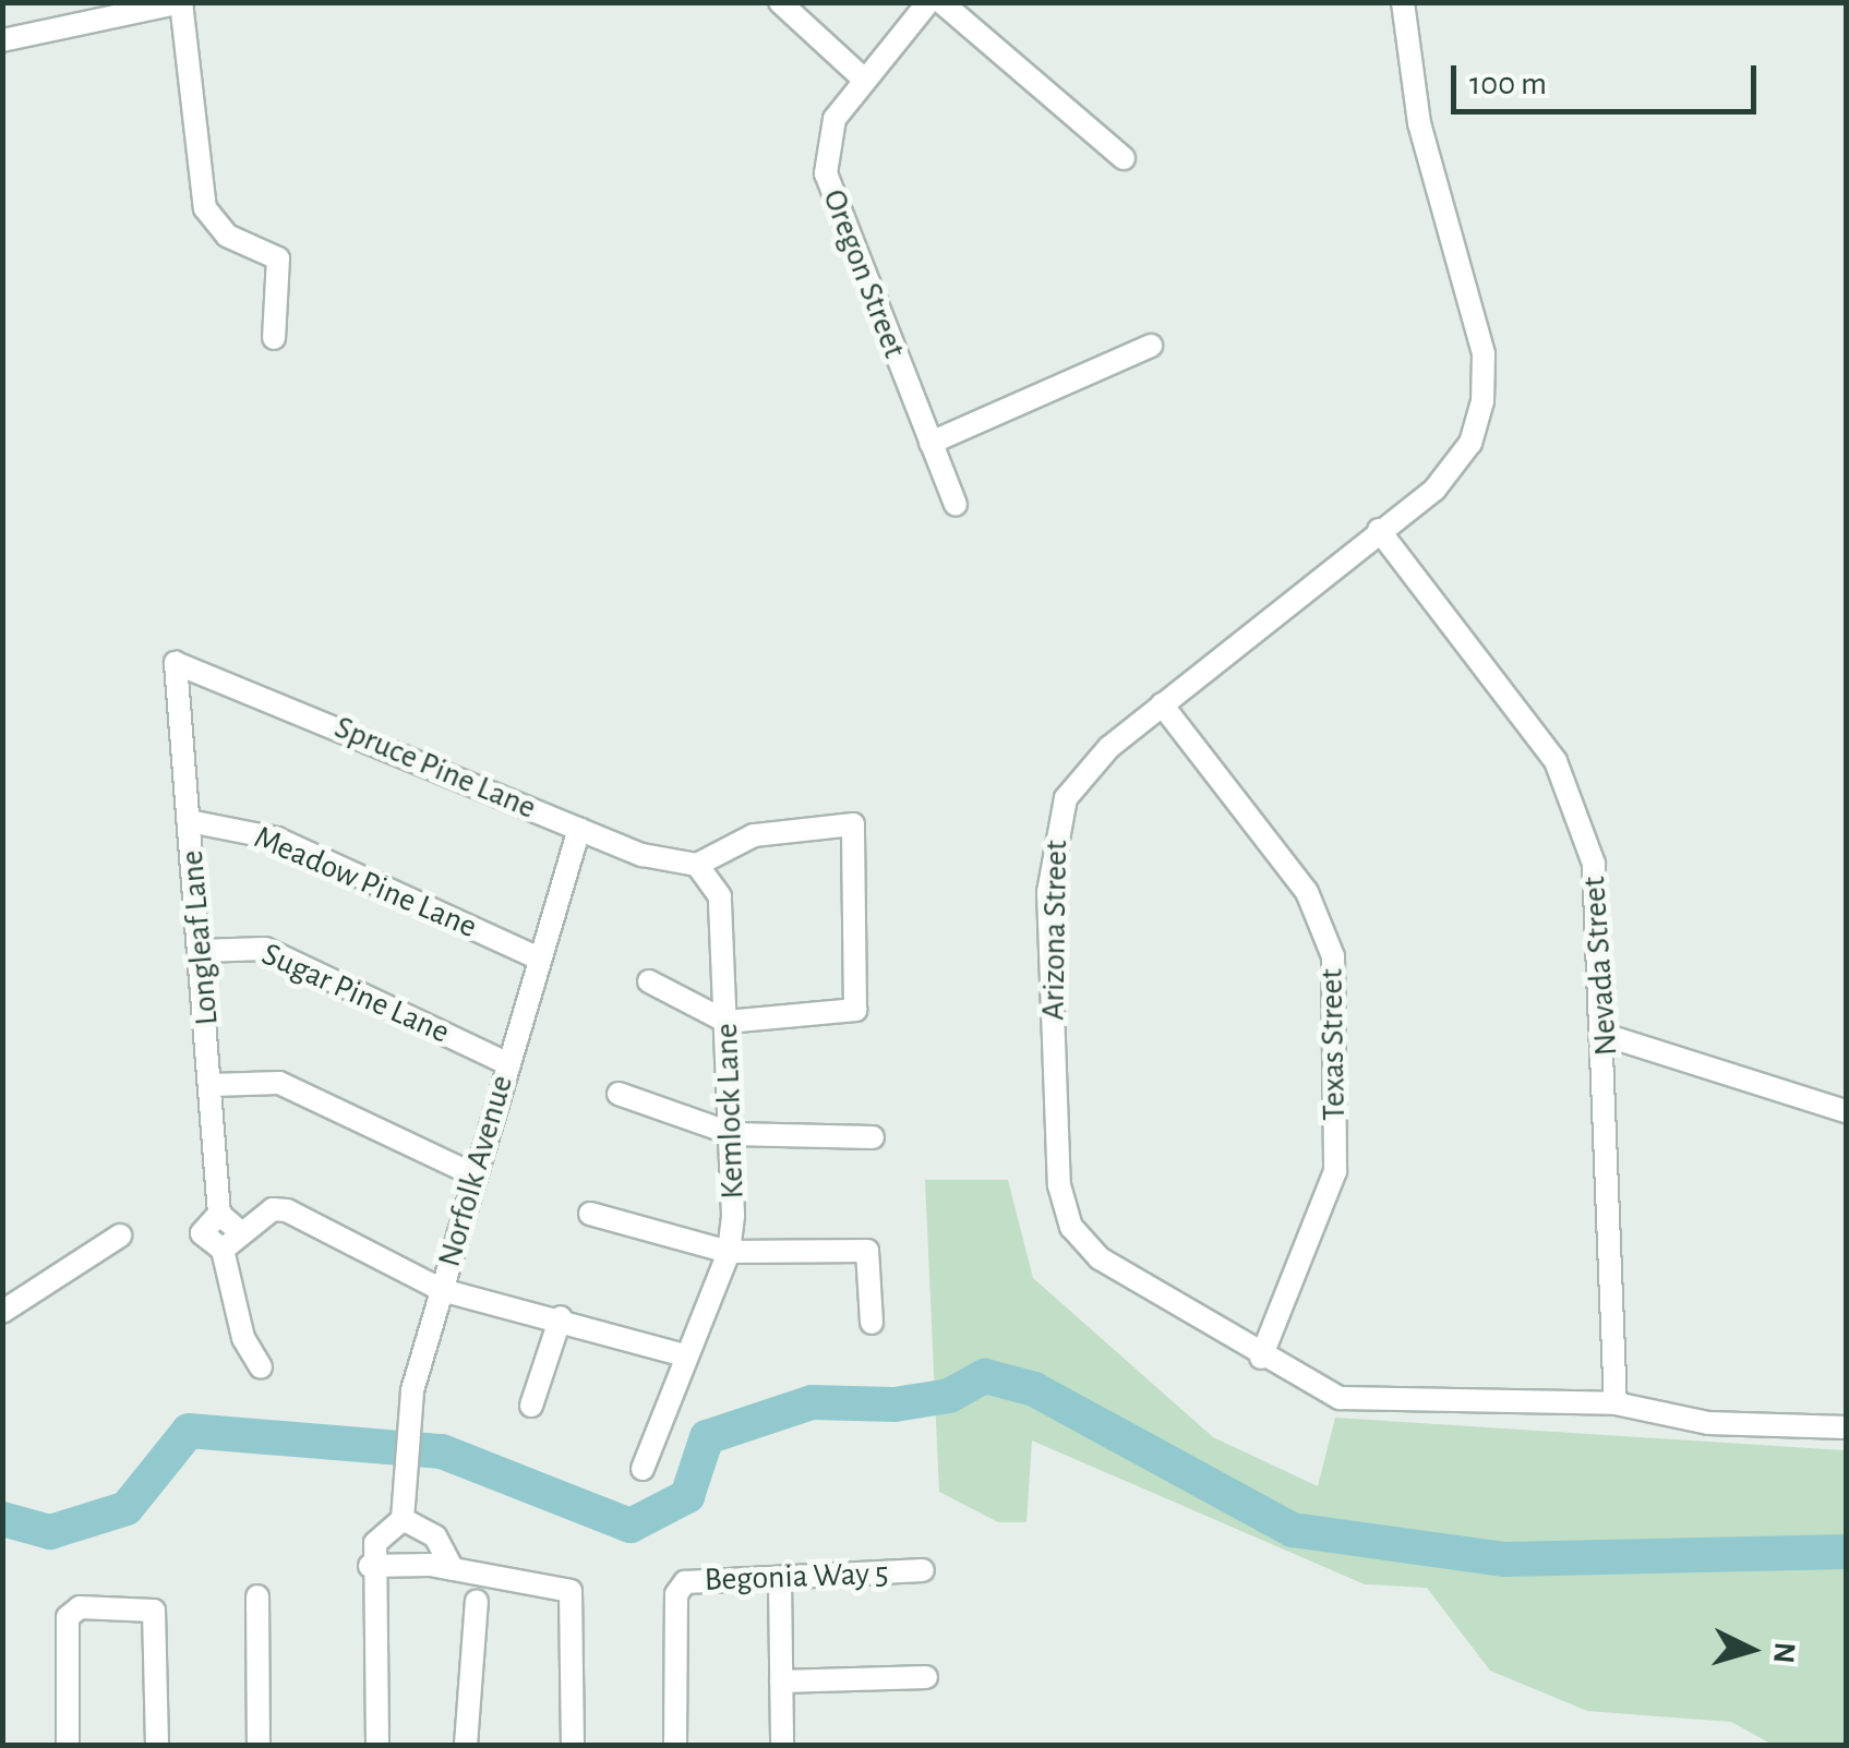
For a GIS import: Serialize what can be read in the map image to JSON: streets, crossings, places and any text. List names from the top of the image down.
{
  "streets": {
    "street": [
      "Oregon Street",
      "Spruce Pine Lane",
      "Meadow Pine Lane",
      "Arizona Street",
      "Longleaf Lane",
      "Nevada Street",
      "Sugar Pine Lane",
      "Texas Street",
      "Kemlock Lane",
      "Norfolk Avenue",
      "Begonia Way 5"
    ]
  },
  "crossings": [
    ["Spruce Pine Lane", "Longleaf Lane"],
    ["Spruce Pine Lane", "Kemlock Lane"],
    ["Spruce Pine Lane", "Norfolk Avenue"],
    ["Meadow Pine Lane", "Longleaf Lane"],
    ["Meadow Pine Lane", "Norfolk Avenue"],
    ["Arizona Street", "Nevada Street"],
    ["Arizona Street", "Texas Street"],
    ["Longleaf Lane", "Sugar Pine Lane"],
    ["Sugar Pine Lane", "Norfolk Avenue"]
  ],
  "scale_bar": "100 m",
  "north": "right"
}
